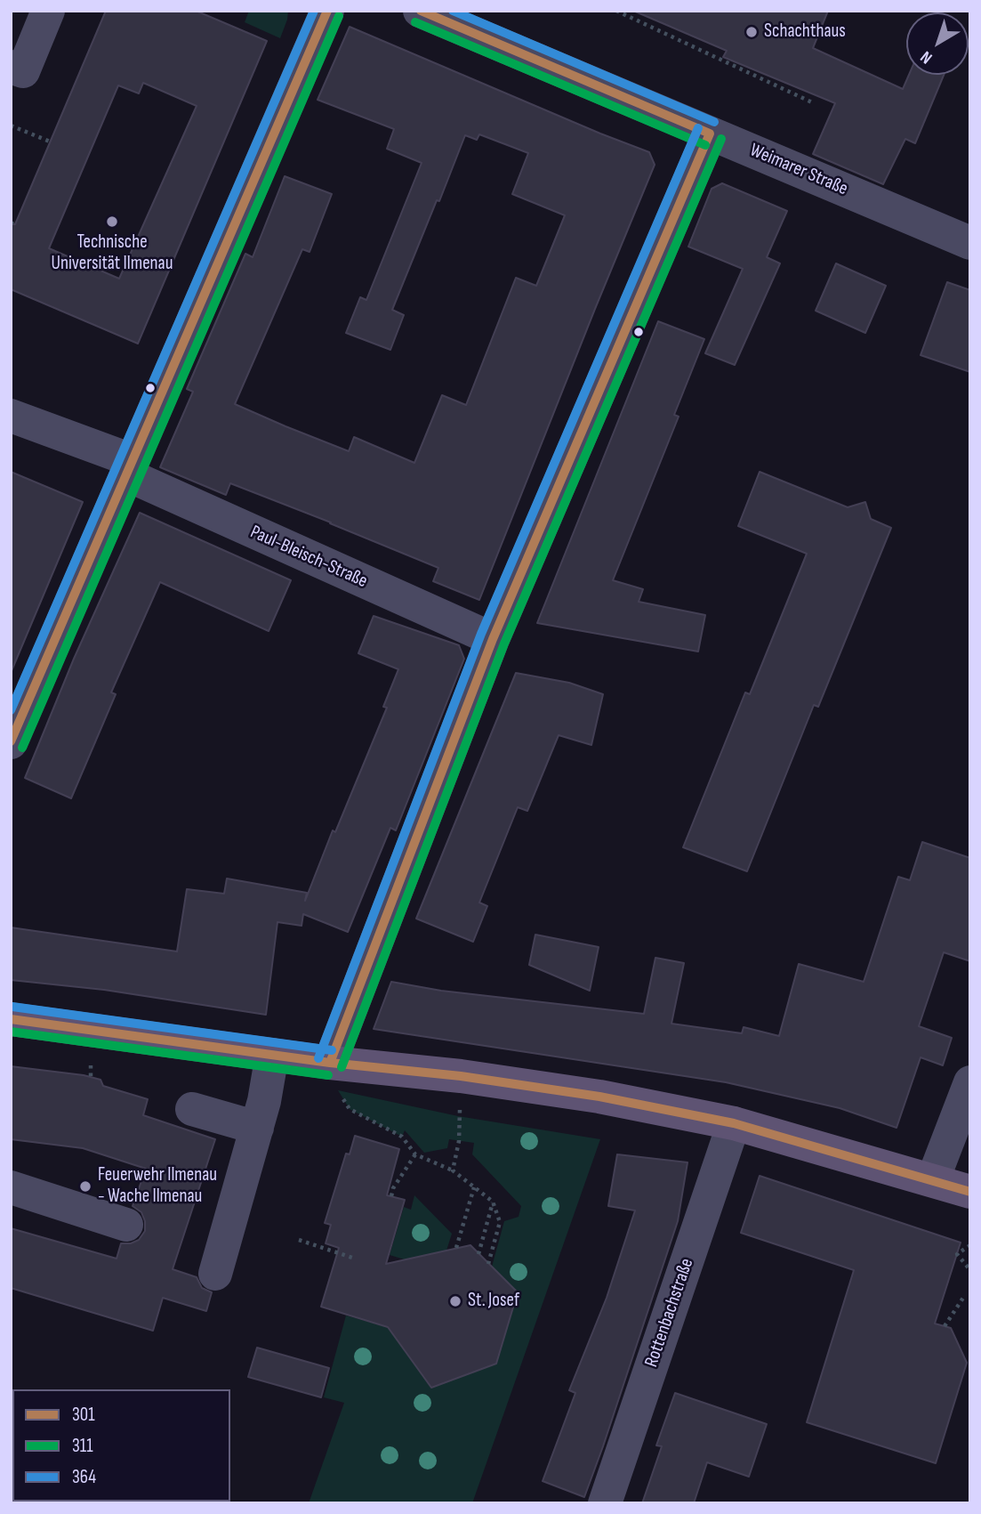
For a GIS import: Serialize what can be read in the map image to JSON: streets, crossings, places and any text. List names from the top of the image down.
{
  "streets": {
    "street": ["Weimarer Straße", "Paul-Bleisch-Straße", "Rottenbachstraße"]
  },
  "places": [
    "Schachthaus",
    "Technische Universität Ilmenau",
    "Feuerwehr Ilmenau - Wache Ilmenau",
    "St. Josef"
  ],
  "lines": ["transit line 301", "transit line 364", "transit line 311"],
  "legend": ["301", "311", "364"],
  "north": "bottom left"
}
